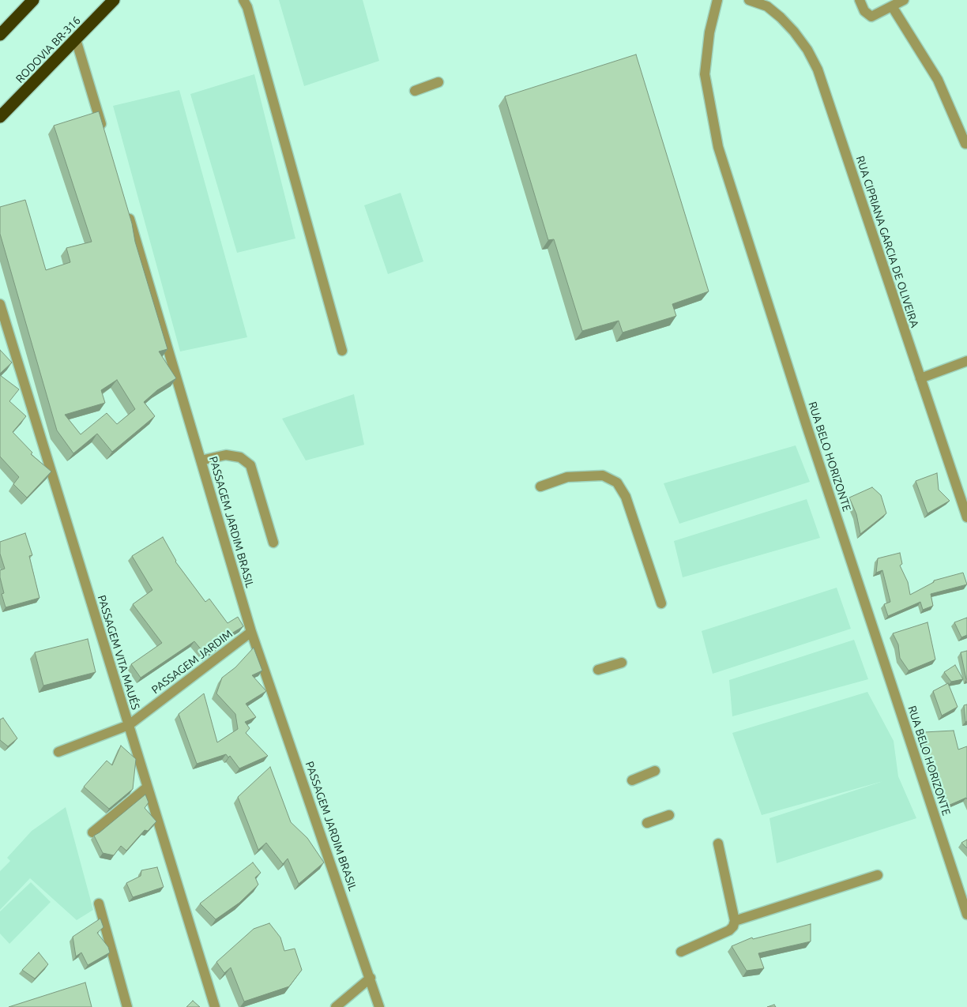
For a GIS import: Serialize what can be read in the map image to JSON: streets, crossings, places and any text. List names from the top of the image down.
{
  "streets": {
    "highway": ["RODOVIA BR-316"],
    "street": [
      "RUA CIPRIANA GARCIA DE OLIVEIRA",
      "RUA BELO HORIZONTE",
      "PASSAGEM JARDIM BRASIL",
      "PASSAGEM VITA MAUÉS",
      "PASSAGEM JARDIM"
    ]
  },
  "crossings": [
    ["PASSAGEM JARDIM BRASIL", "PASSAGEM JARDIM"],
    ["PASSAGEM VITA MAUÉS", "PASSAGEM JARDIM"]
  ]
}
